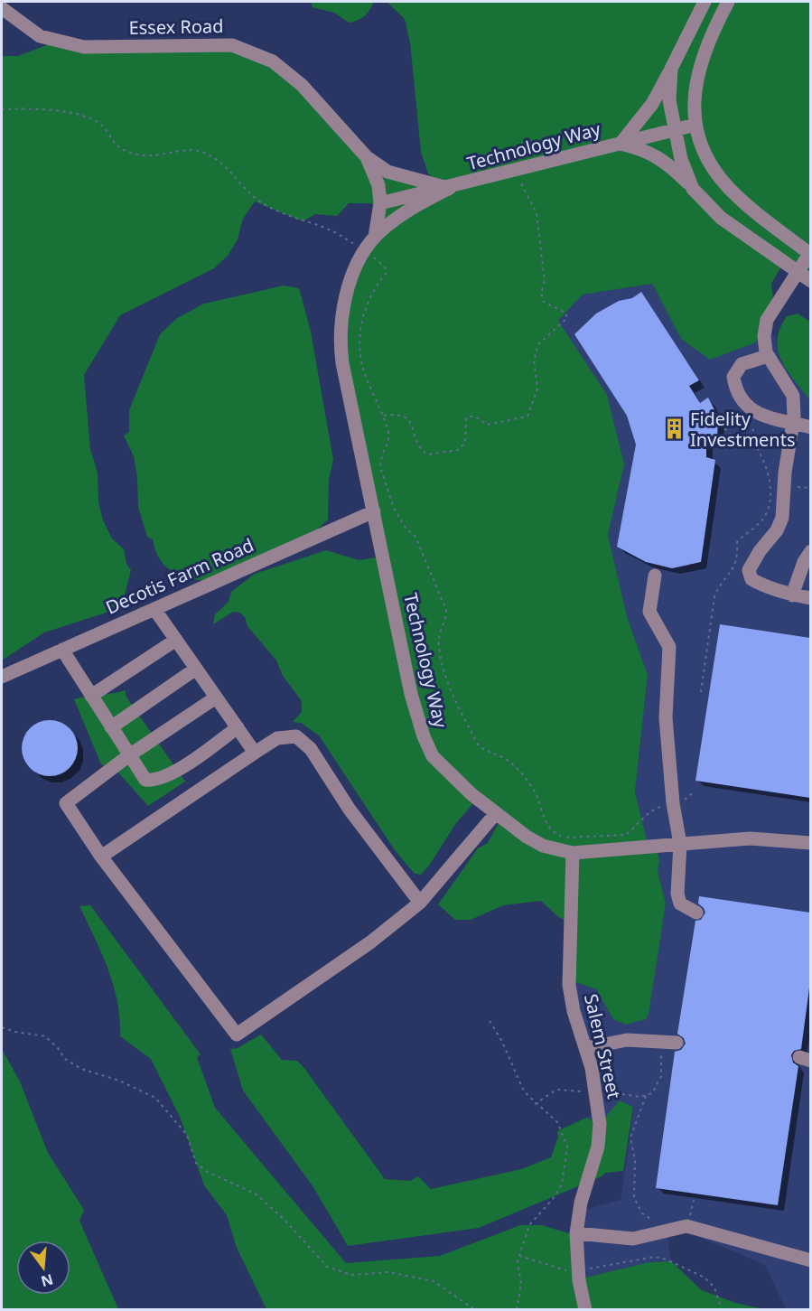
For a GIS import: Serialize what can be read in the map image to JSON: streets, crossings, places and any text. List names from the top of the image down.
{
  "streets": {
    "street": [
      "Essex Road",
      "Technology Way",
      "Decotis Farm Road",
      "Salem Street"
    ]
  },
  "crossings": [
    ["Essex Road", "Technology Way"],
    ["Technology Way", "Decotis Farm Road"],
    ["Technology Way", "Salem Street"]
  ],
  "places": {
    "building": ["Fidelity Investments"]
  },
  "north": "bottom"
}
